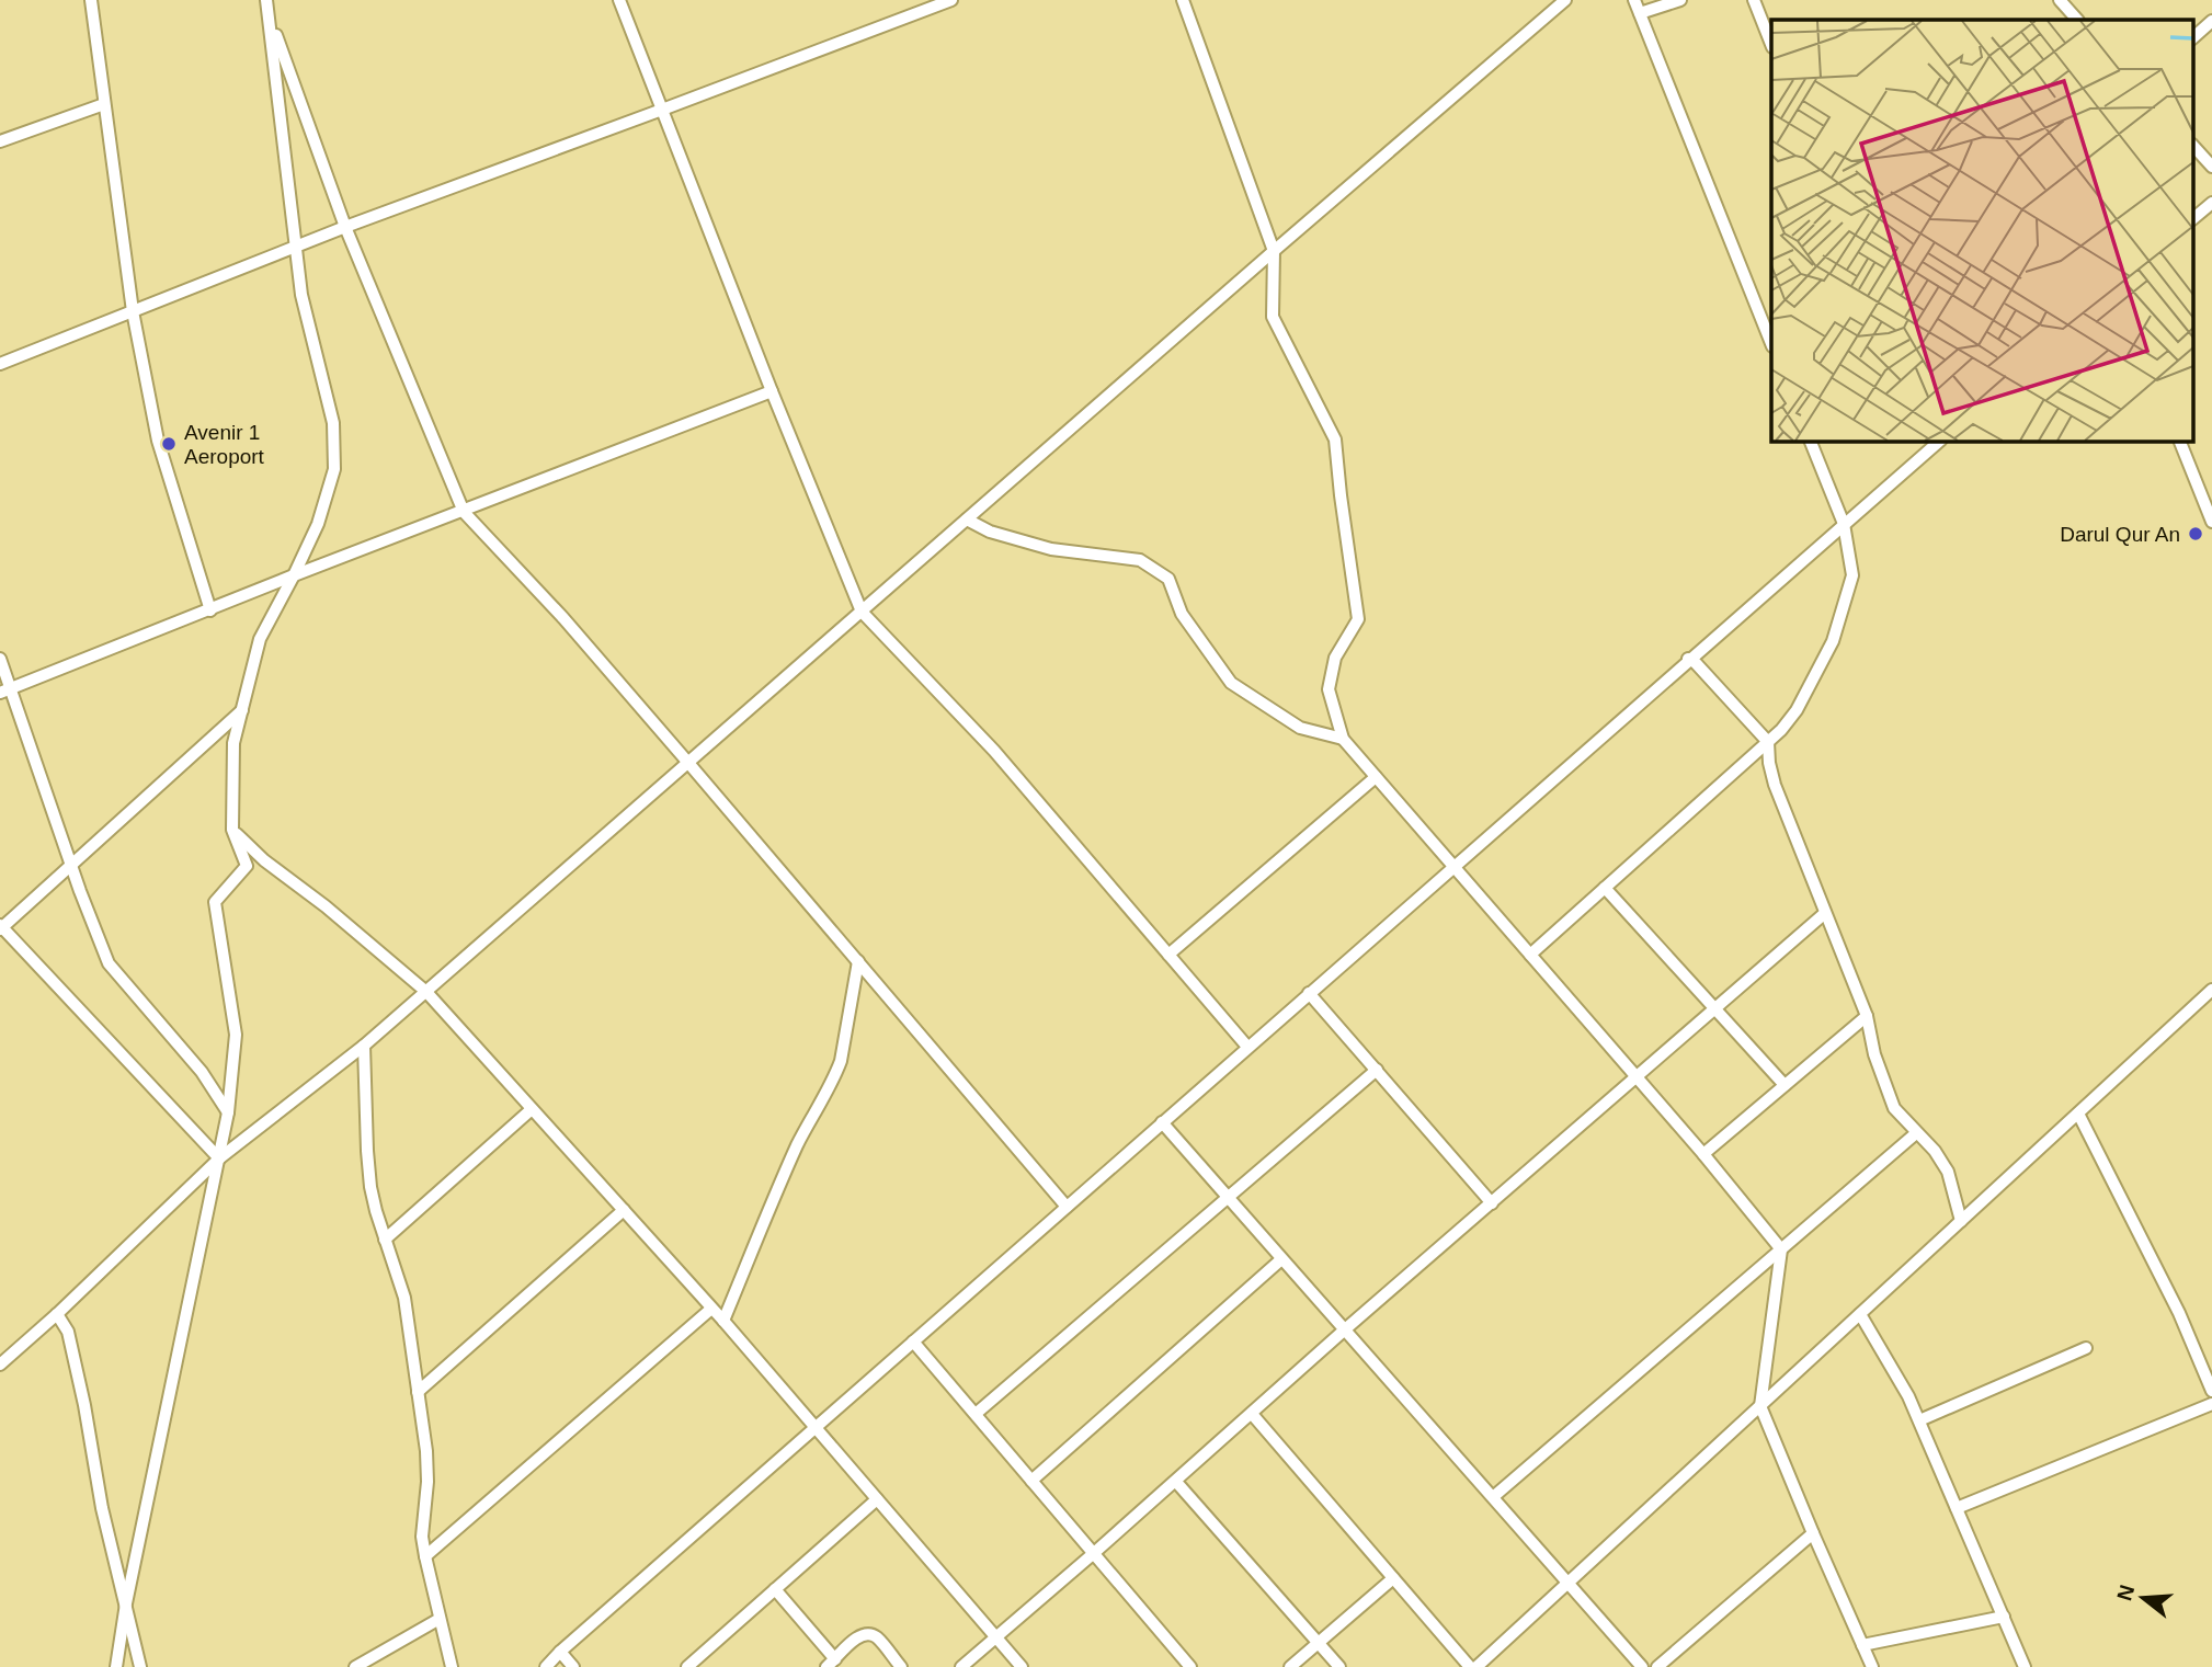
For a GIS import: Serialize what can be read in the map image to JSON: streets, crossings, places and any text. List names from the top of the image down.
{
  "places": ["Avenir 1 Aeroport", "Darul Qur An"],
  "north": "left"
}
